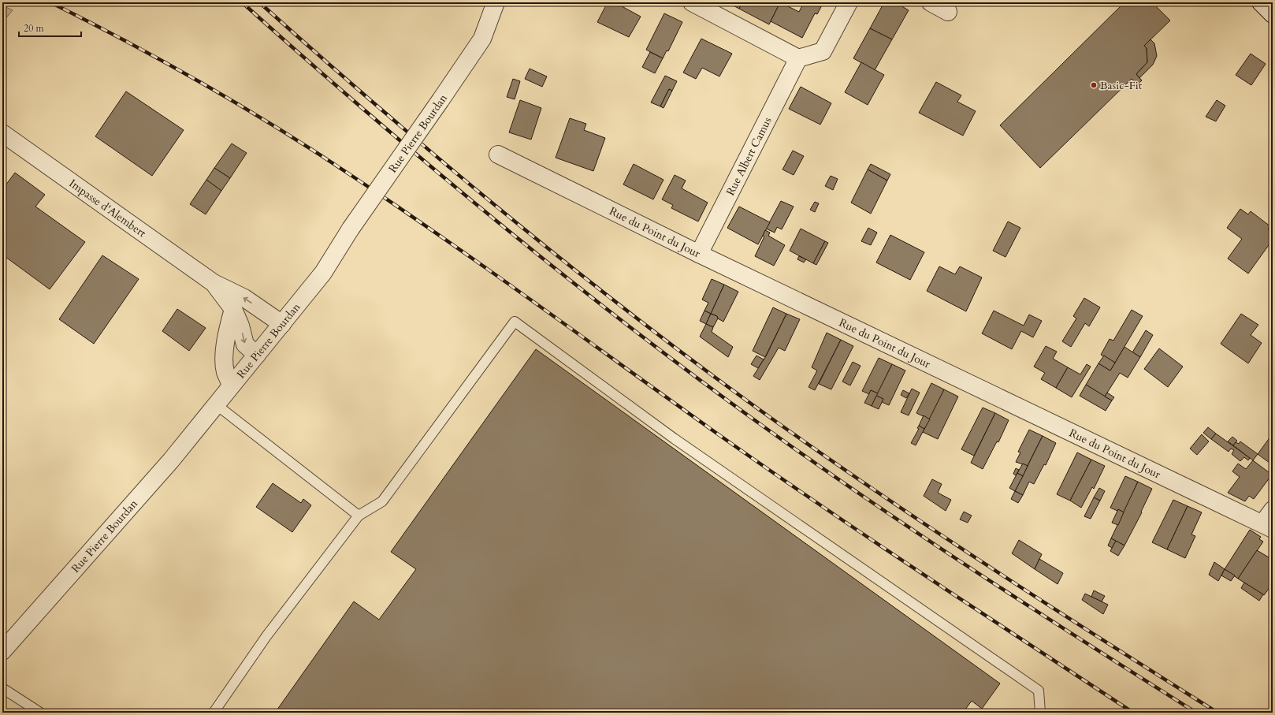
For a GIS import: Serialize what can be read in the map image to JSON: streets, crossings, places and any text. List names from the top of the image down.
{
  "streets": {
    "street": [
      "Rue Pierre Bourdan",
      "Rue Albert Camus",
      "Impasse d'Alembert",
      "Rue du Point du Jour"
    ]
  },
  "crossings": [
    ["Rue Pierre Bourdan", "Impasse d'Alembert"],
    ["Rue Albert Camus", "Rue du Point du Jour"]
  ],
  "places": ["Basic-Fit"],
  "scale_bar": "20 m"
}
